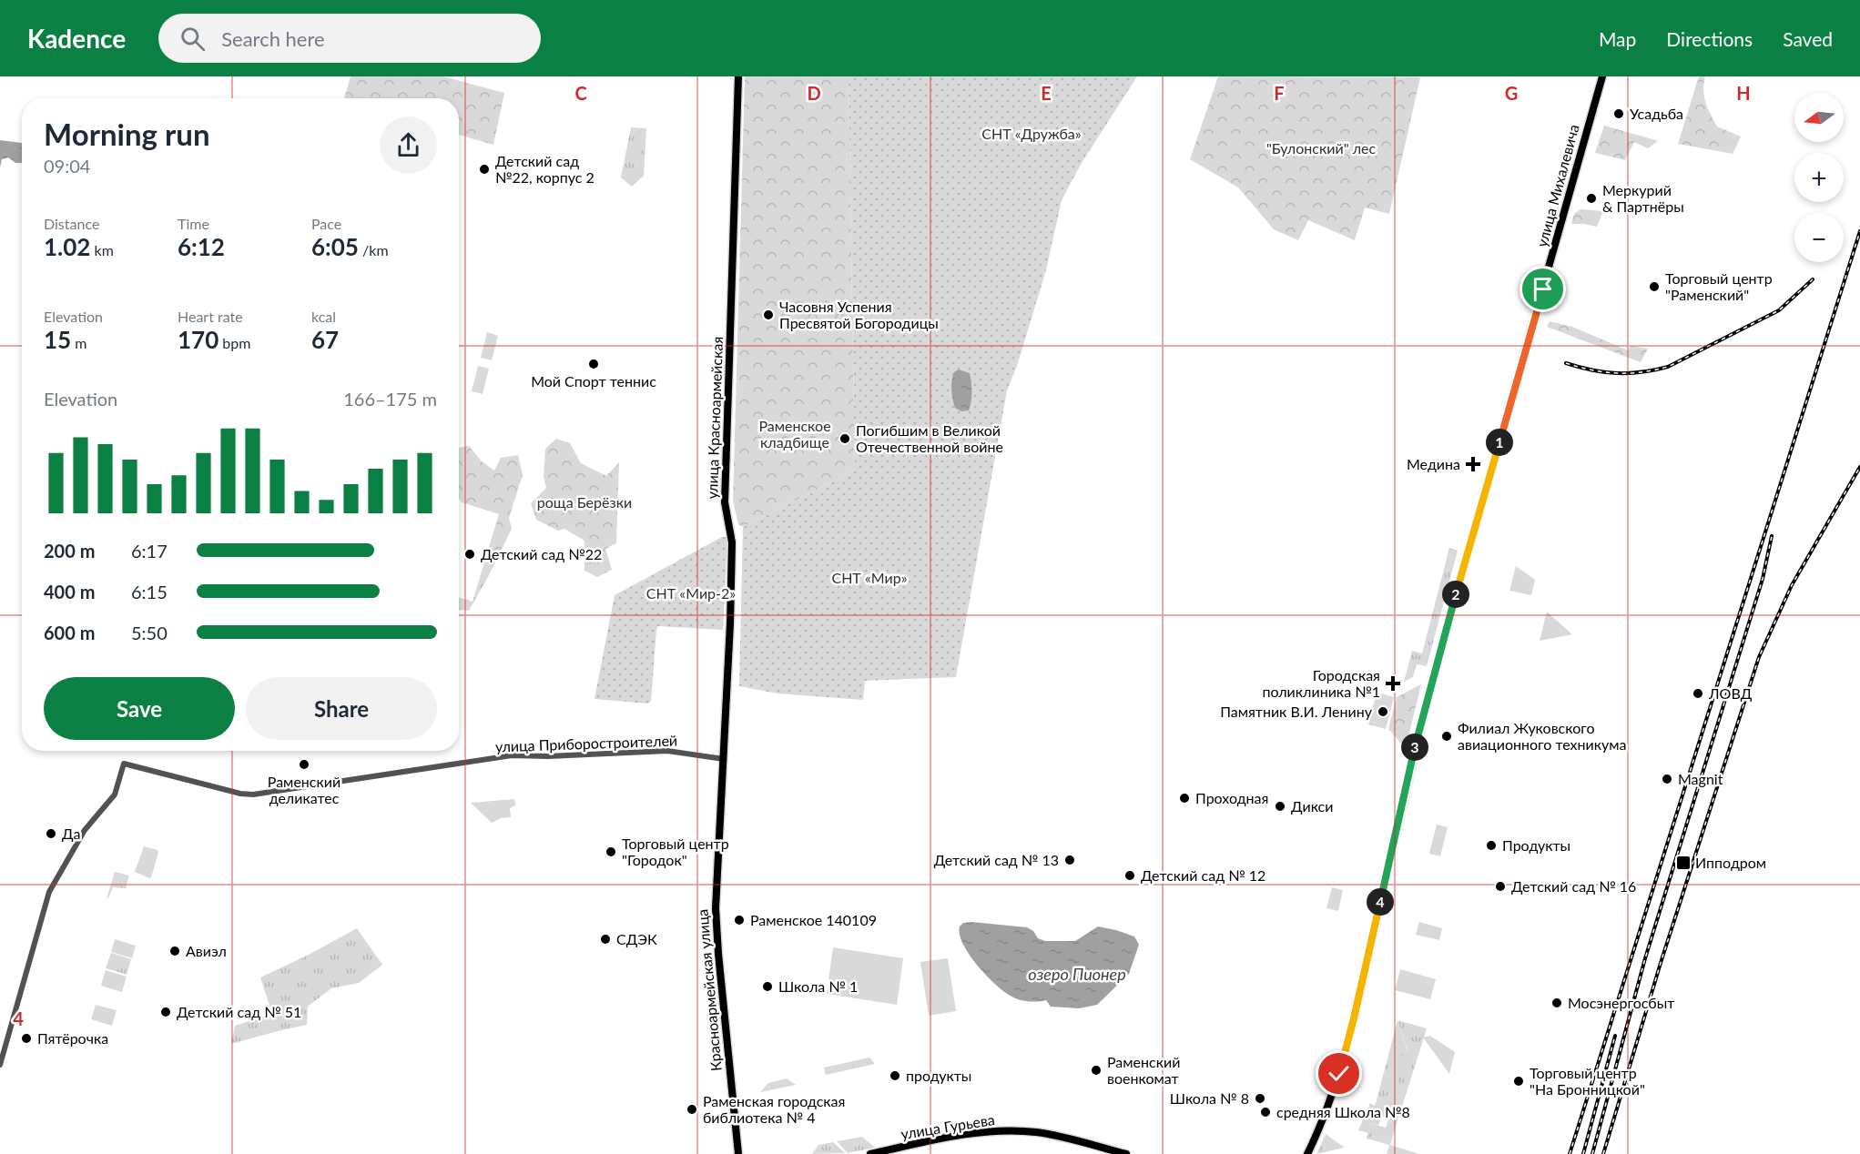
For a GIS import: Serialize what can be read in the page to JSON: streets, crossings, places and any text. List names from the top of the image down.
{
  "streets": {
    "main road": [
      "улица Михалевича",
      "улица Красноармейская",
      "Красноармейская улица",
      "улица Гурьева"
    ],
    "street": ["улица Приборостроителей"]
  },
  "crossings": [
    ["улица Красноармейская", "улица Приборостроителей"],
    ["улица Красноармейская", "Красноармейская улица"],
    ["улица Приборостроителей", "Красноармейская улица"]
  ],
  "water": ["озеро Пионер"],
  "parks": [
    "СНТ «Дружба»",
    "\"Булонский\" лес",
    "Раменское кладбище",
    "роща Берёзки",
    "СНТ «Мир»",
    "СНТ «Мир-2»"
  ],
  "places": {
    "other": [
      "Усадьба",
      "Детский сад №22, корпус 2",
      "Меркурий & Партнёры",
      "Торговый центр \"Раменский\"",
      "Часовня Успения Пресвятой Богородицы",
      "Мой Спорт теннис",
      "Погибшим в Великой Отечественной войне",
      "Детский сад №22",
      "ЛОВД",
      "Памятник В.И. Ленину",
      "Филиал Жуковского авиационного техникума",
      "Раменский деликатес",
      "Magnit",
      "Проходная",
      "Дикси",
      "Да",
      "Продукты",
      "Торговый центр \"Городок\"",
      "Детский сад № 13",
      "Детский сад № 12",
      "Детский сад № 16",
      "Раменское 140109",
      "СДЭК",
      "Авиэл",
      "Школа № 1",
      "Мосэнергосбыт",
      "Детский сад № 51",
      "Пятёрочка",
      "Раменский военкомат",
      "продукты",
      "Торговый центр \"На Бронницкой\"",
      "Школа № 8",
      "Раменская городская библиотека № 4",
      "средняя Школа №8"
    ],
    "health": ["Медина", "Городская поликлиника №1"],
    "transit": ["Ипподром"]
  },
  "north": "left",
  "page": {
    "header": "Kadence",
    "search": "Search here",
    "nav": ["Map", "Directions", "Saved"],
    "map_buttons": ["+", "−"],
    "heading": ["Morning run", "09:04"],
    "stats": [
      ["Distance", "1.02 km"],
      ["Time", "6:12"],
      ["Pace", "6:05 /km"],
      ["Elevation", "15 m"],
      ["Heart rate", "170 bpm"],
      ["kcal", "67"]
    ],
    "chart": ["Elevation", "166–175 m"],
    "pins": [
      "1",
      "2",
      "3",
      "4"
    ],
    "list": [
      {
        "name": "200 m",
        "note": "6:17"
      },
      {
        "name": "400 m",
        "note": "6:15"
      },
      {
        "name": "600 m",
        "note": "5:50"
      }
    ],
    "buttons": ["Save", "Share"]
  },
  "grid": {
    "columns": [
      "C",
      "D",
      "E",
      "F",
      "G",
      "H"
    ],
    "rows": ["4"]
  }
}
